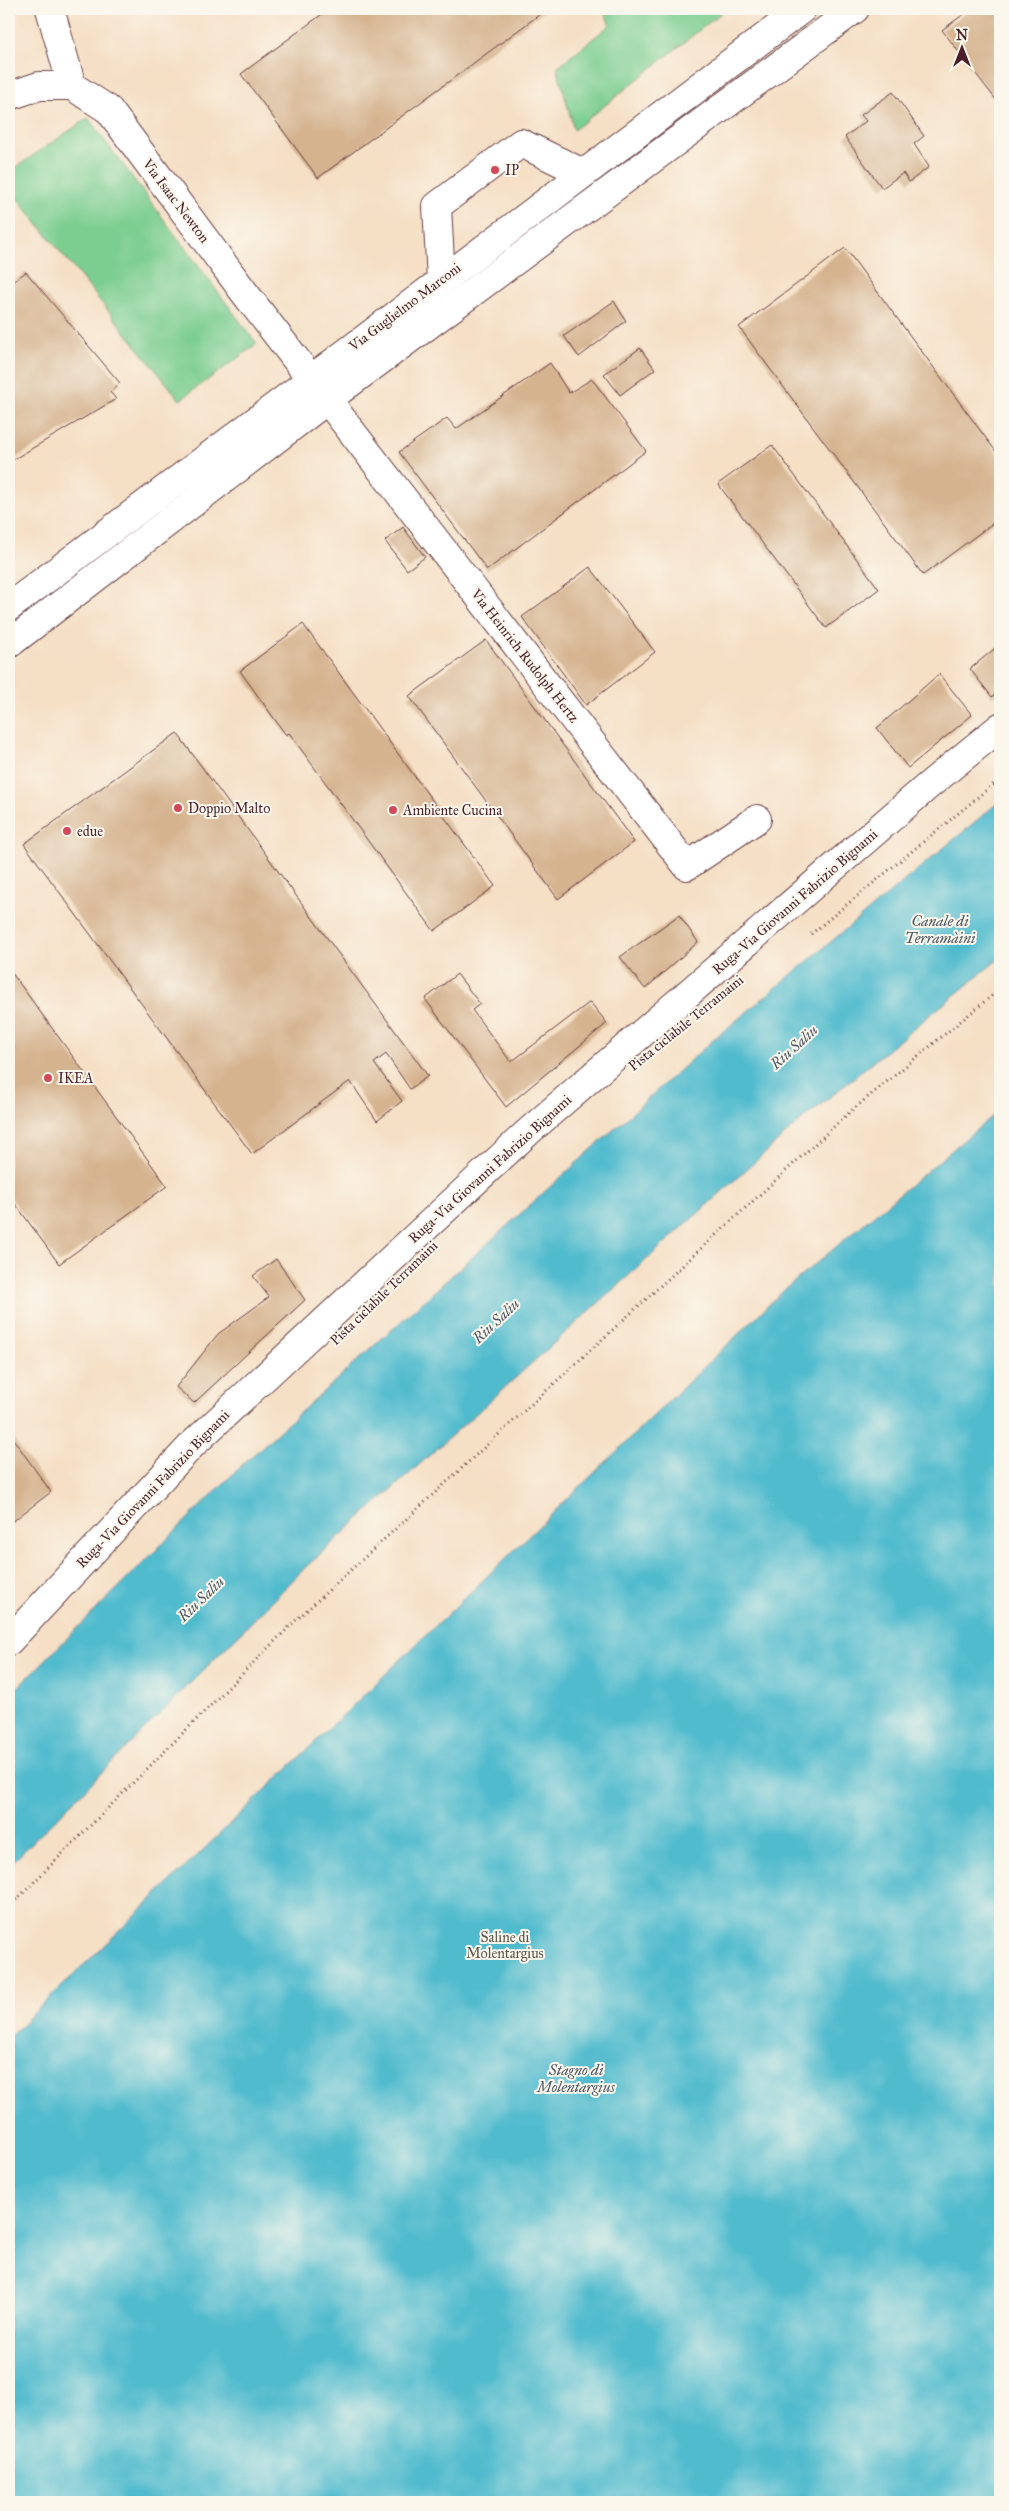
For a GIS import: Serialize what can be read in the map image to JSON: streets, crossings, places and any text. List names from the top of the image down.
{
  "streets": {
    "main road": [
      "Via Isaac Newton",
      "Via Guglielmo Marconi",
      "Via Heinrich Rudolph Hertz",
      "Ruga-Via Giovanni Fabrizio Bignami"
    ]
  },
  "crossings": [
    ["Via Isaac Newton", "Via Guglielmo Marconi"],
    ["Via Isaac Newton", "Via Heinrich Rudolph Hertz"],
    ["Via Guglielmo Marconi", "Via Heinrich Rudolph Hertz"]
  ],
  "water": ["Canale di Terramàini", "Riu Saliu", "Stagno di Molentargius"],
  "parks": ["Saline di Molentargius"],
  "places": [
    "IP",
    "Doppio Malto",
    "Ambiente Cucina",
    "edue",
    "IKEA"
  ],
  "north": "top"
}
